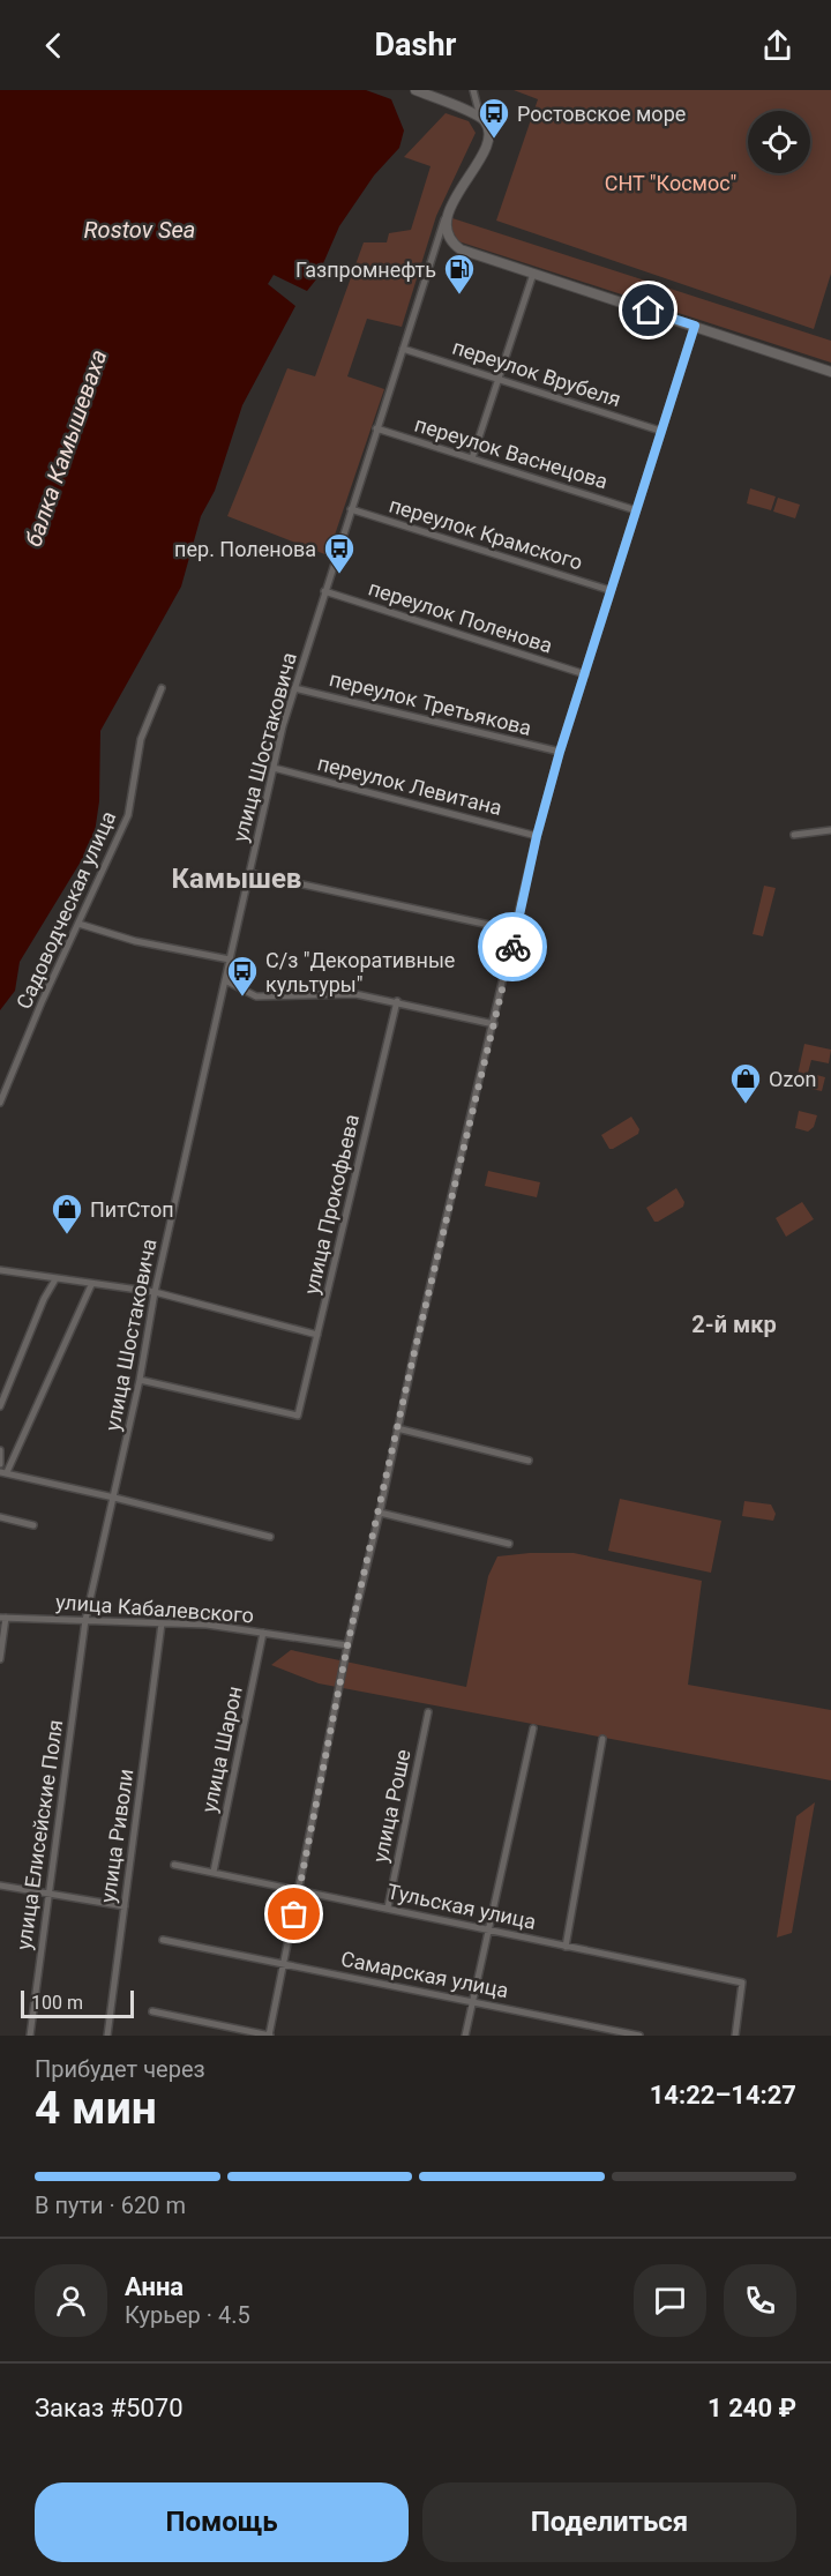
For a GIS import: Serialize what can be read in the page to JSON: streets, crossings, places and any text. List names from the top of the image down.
{
  "streets": {
    "street": [
      "переулок Врубеля",
      "переулок Васнецова",
      "переулок Крамского",
      "переулок Поленова",
      "переулок Третьякова",
      "улица Шостаковича",
      "переулок Левитана",
      "Садоводческая улица",
      "улица Прокофьева",
      "улица Кабалевского",
      "улица Шарон",
      "улица Роше",
      "улица Елисейские Поля",
      "улица Риволи",
      "Тульская улица",
      "Самарская улица"
    ]
  },
  "crossings": [
    ["переулок Врубеля", "улица Шостаковича"],
    ["переулок Васнецова", "улица Шостаковича"],
    ["переулок Крамского", "улица Шостаковича"],
    ["переулок Поленова", "улица Шостаковича"],
    ["переулок Третьякова", "улица Шостаковича"],
    ["улица Шостаковича", "переулок Левитана"],
    ["улица Шостаковича", "улица Прокофьева"],
    ["улица Шостаковича", "улица Кабалевского"],
    ["улица Шостаковича", "улица Елисейские Поля"],
    ["улица Кабалевского", "улица Шарон"],
    ["улица Кабалевского", "улица Елисейские Поля"],
    ["улица Кабалевского", "улица Риволи"],
    ["улица Шарон", "Тульская улица"],
    ["улица Роше", "Тульская улица"]
  ],
  "districts": ["Камышев", "2-й мкр"],
  "water": ["Rostov Sea", "балка Камышеваха"],
  "parks": ["СНТ \"Космос\""],
  "places": {
    "bus stop": ["Ростовское море", "пер. Поленова", "С/з \"Декоративные культуры\""],
    "fuel station": ["Газпромнефть"],
    "shop": ["Ozon", "ПитСтоп"]
  },
  "scale_bar": "100 m",
  "page": {
    "header": "Dashr",
    "scale": "100 m",
    "heading": ["4 мин", "Прибудет через", "14:22–14:27"],
    "panel": [
      "Анна",
      "Курьер · 4.5",
      "Заказ #5070",
      "1 240 ₽"
    ],
    "bar": "В пути · 620 m",
    "buttons": ["Помощь", "Поделиться"]
  }
}
